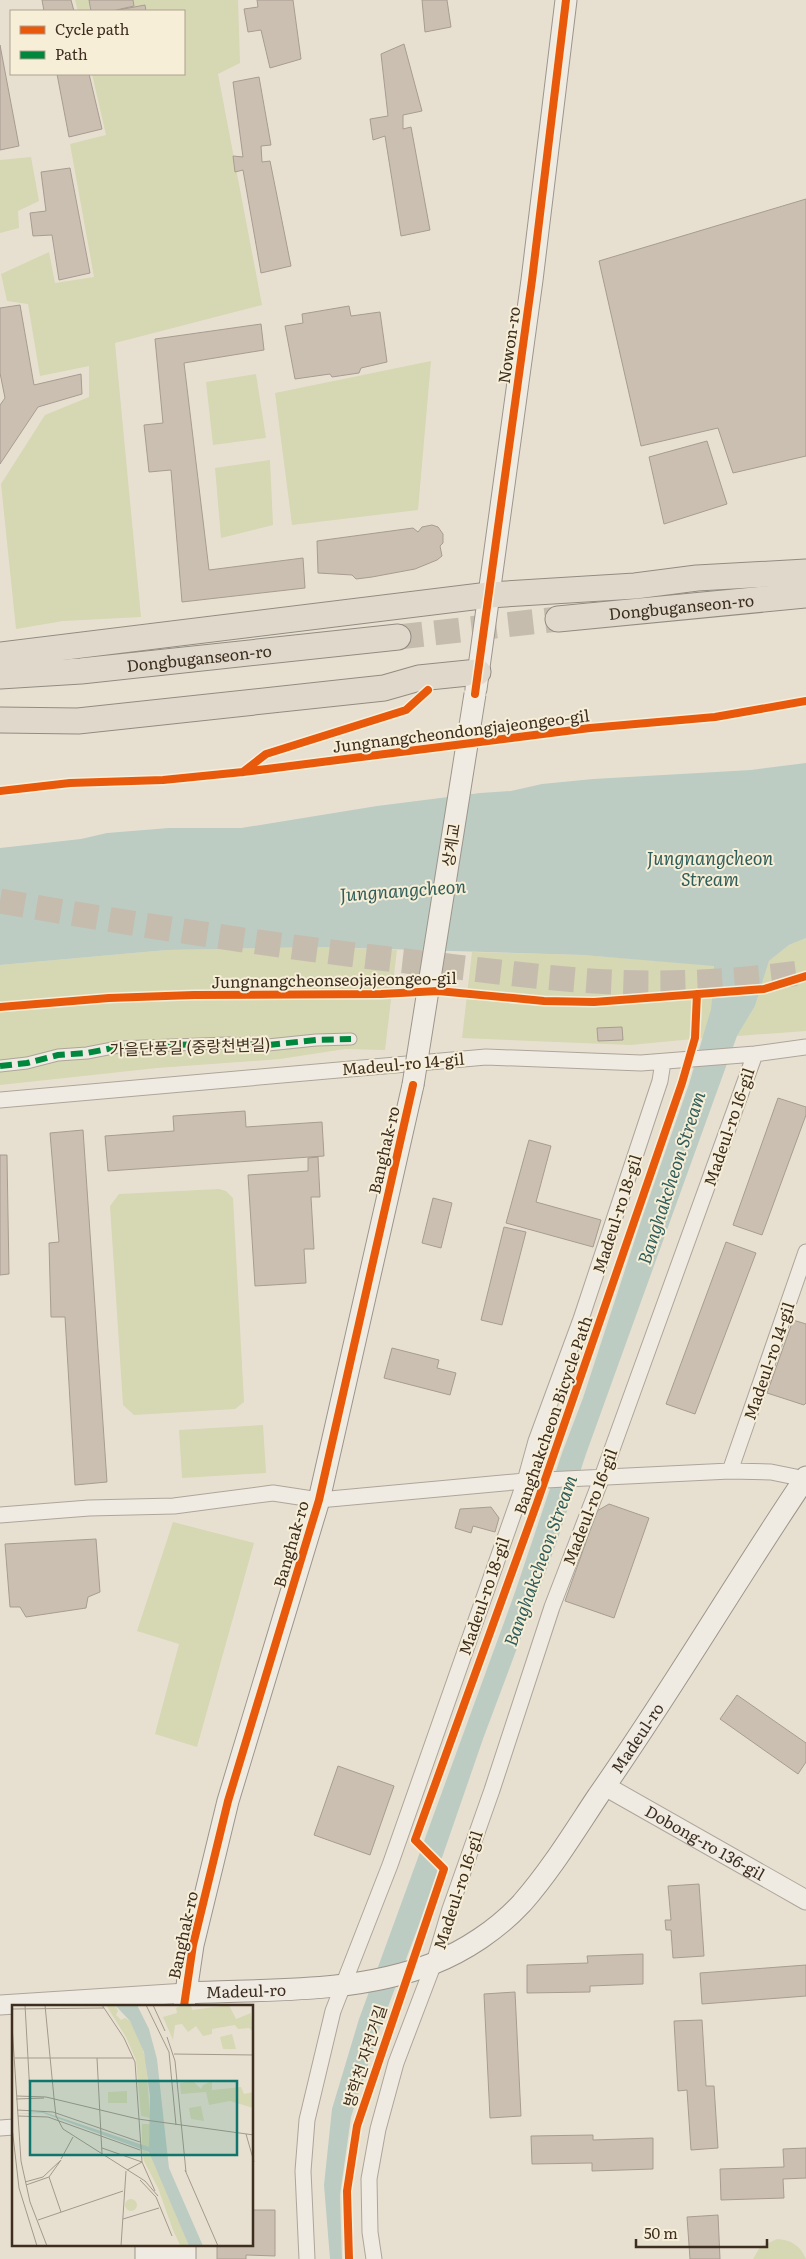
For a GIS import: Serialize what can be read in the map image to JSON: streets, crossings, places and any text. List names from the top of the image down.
{
  "streets": {
    "highway": ["Dongbuganseon-ro"],
    "main road": [
      "Nowon-ro",
      "상계교",
      "Banghak-ro",
      "Madeul-ro"
    ],
    "street": [
      "가을단풍길 (중랑천변길)",
      "Madeul-ro 14-gil",
      "Madeul-ro 16-gil",
      "Madeul-ro 18-gil",
      "Dobong-ro 136-gil"
    ],
    "cycle path": ["Jungnangcheondongjajeongeo-gil", "Jungnangcheonseojajeongeo-gil", "Banghakcheon Bicycle Path"]
  },
  "crossings": [
    ["Nowon-ro", "상계교"],
    ["상계교", "Banghak-ro"],
    ["Madeul-ro 14-gil", "Madeul-ro 16-gil"],
    ["Madeul-ro 14-gil", "Madeul-ro 18-gil"],
    ["Madeul-ro 14-gil", "Madeul-ro"],
    ["Madeul-ro 16-gil", "Banghak-ro"],
    ["Madeul-ro 16-gil", "Madeul-ro"],
    ["Banghak-ro", "Madeul-ro 18-gil"],
    ["Banghak-ro", "Madeul-ro"],
    ["Madeul-ro 18-gil", "Madeul-ro"],
    ["Madeul-ro", "Dobong-ro 136-gil"]
  ],
  "water": ["Jungnangcheon Stream", "Jungnangcheon", "Banghakcheon Stream"],
  "legend": ["Cycle path", "Path"],
  "scale_bar": "50 m"
}
